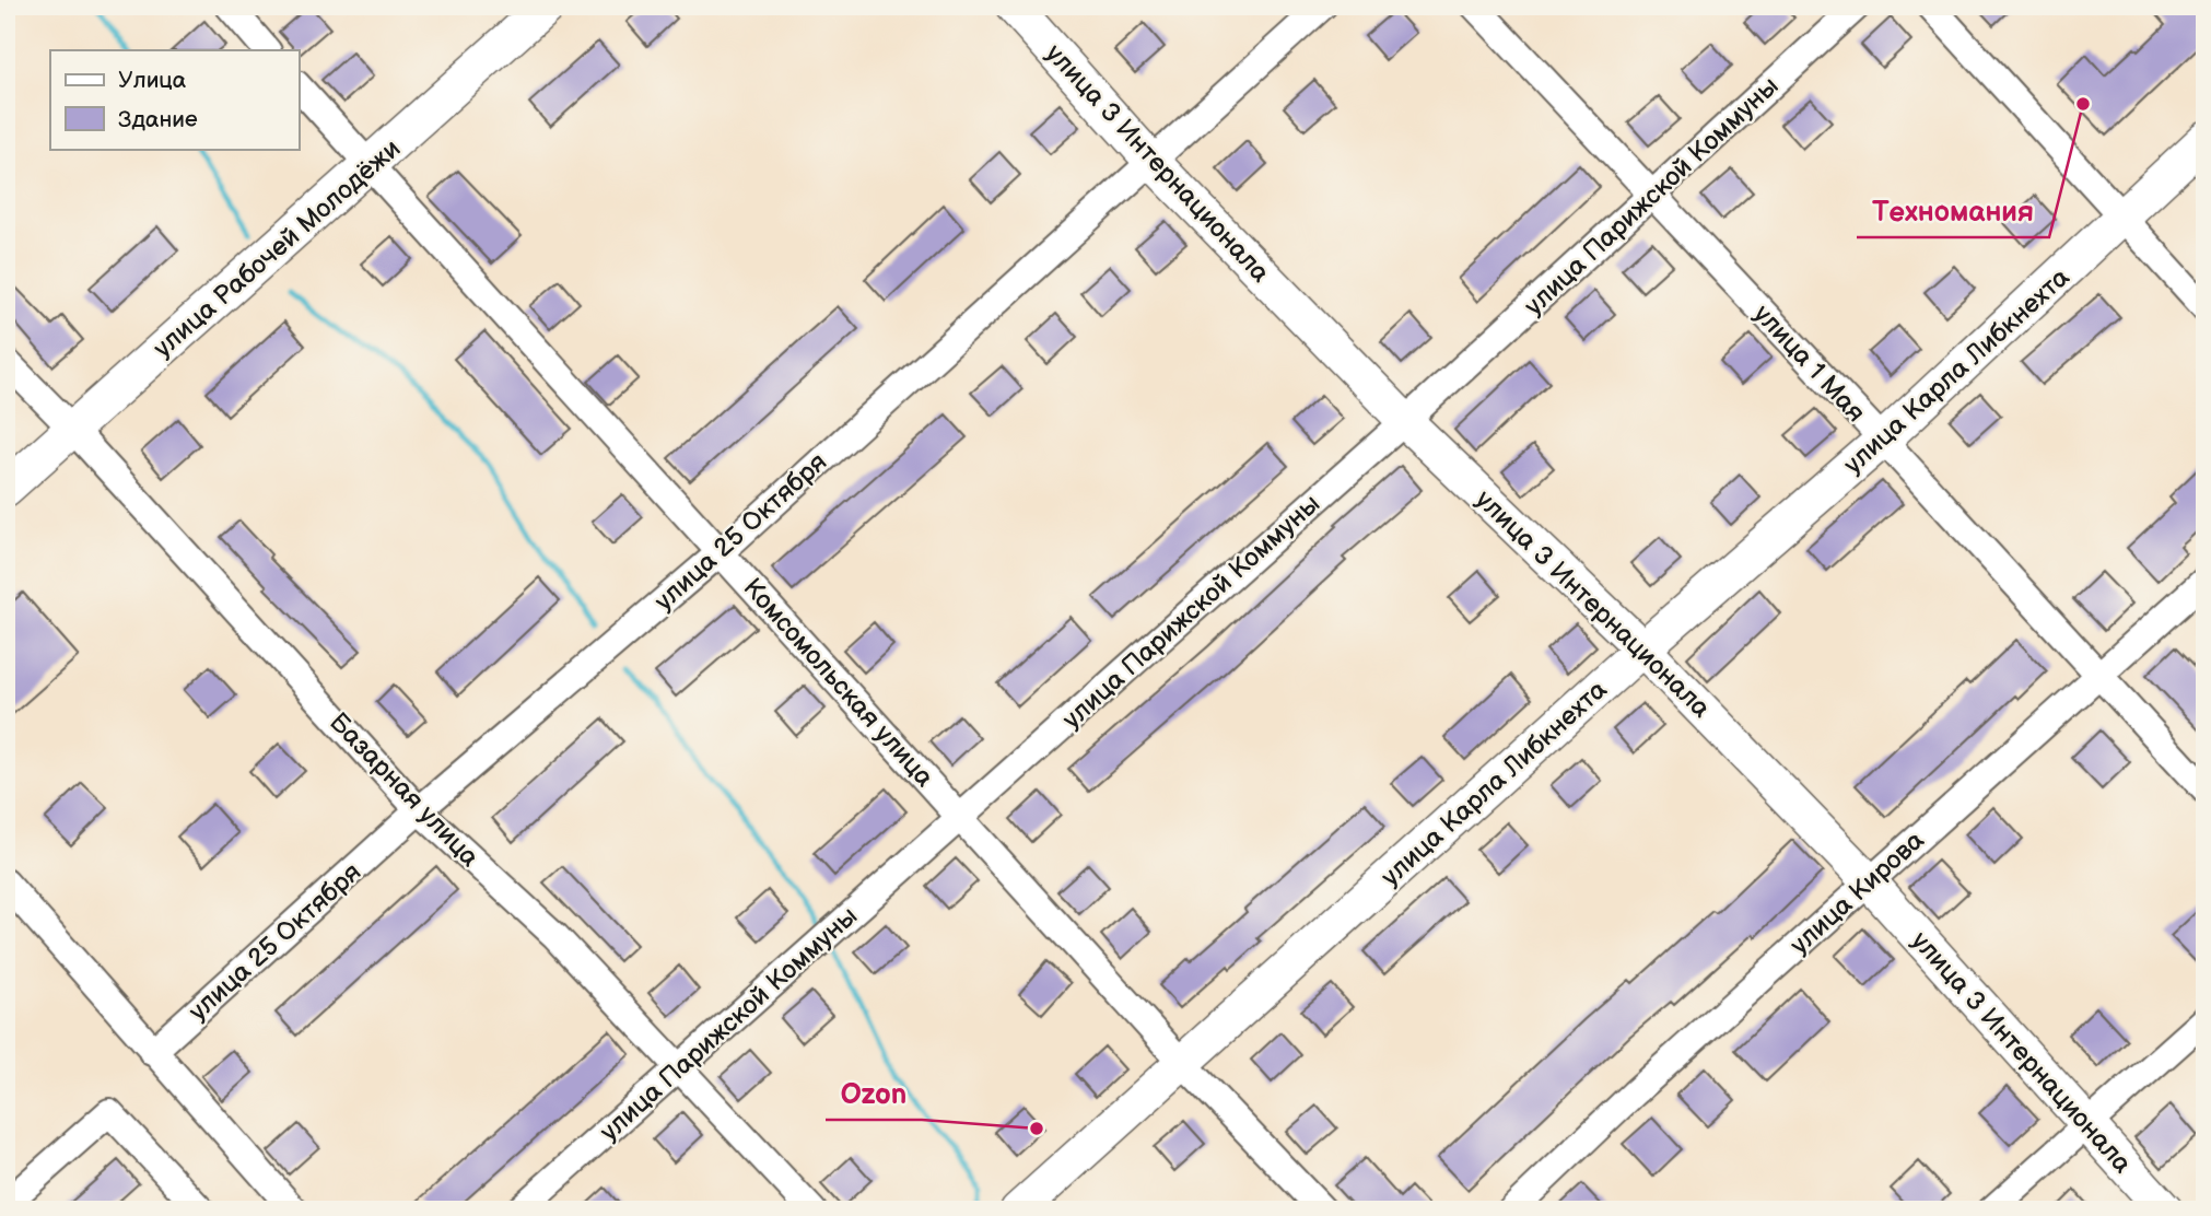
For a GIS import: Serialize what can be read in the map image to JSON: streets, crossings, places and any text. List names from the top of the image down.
{
  "streets": {
    "main road": ["улица 3 Интернационала", "улица Рабочей Молодёжи", "улица Карла Либкнехта"],
    "street": [
      "улица Парижской Коммуны",
      "улица 1 Мая",
      "улица 25 Октября",
      "Комсомольская улица",
      "Базарная улица",
      "улица Кирова"
    ]
  },
  "crossings": [
    ["улица 3 Интернационала", "улица Парижской Коммуны"],
    ["улица 3 Интернационала", "улица Карла Либкнехта"],
    ["улица 3 Интернационала", "улица 25 Октября"],
    ["улица 3 Интернационала", "улица Кирова"],
    ["улица Парижской Коммуны", "улица 1 Мая"],
    ["улица Парижской Коммуны", "Комсомольская улица"],
    ["улица Парижской Коммуны", "Базарная улица"],
    ["улица Рабочей Молодёжи", "Комсомольская улица"],
    ["улица Рабочей Молодёжи", "Базарная улица"],
    ["улица 1 Мая", "улица Карла Либкнехта"],
    ["улица 1 Мая", "улица Кирова"],
    ["улица Карла Либкнехта", "Комсомольская улица"],
    ["улица 25 Октября", "Комсомольская улица"],
    ["улица 25 Октября", "Базарная улица"]
  ],
  "places": ["Техномания", "Ozon"],
  "legend": ["Улица", "Здание"]
}
